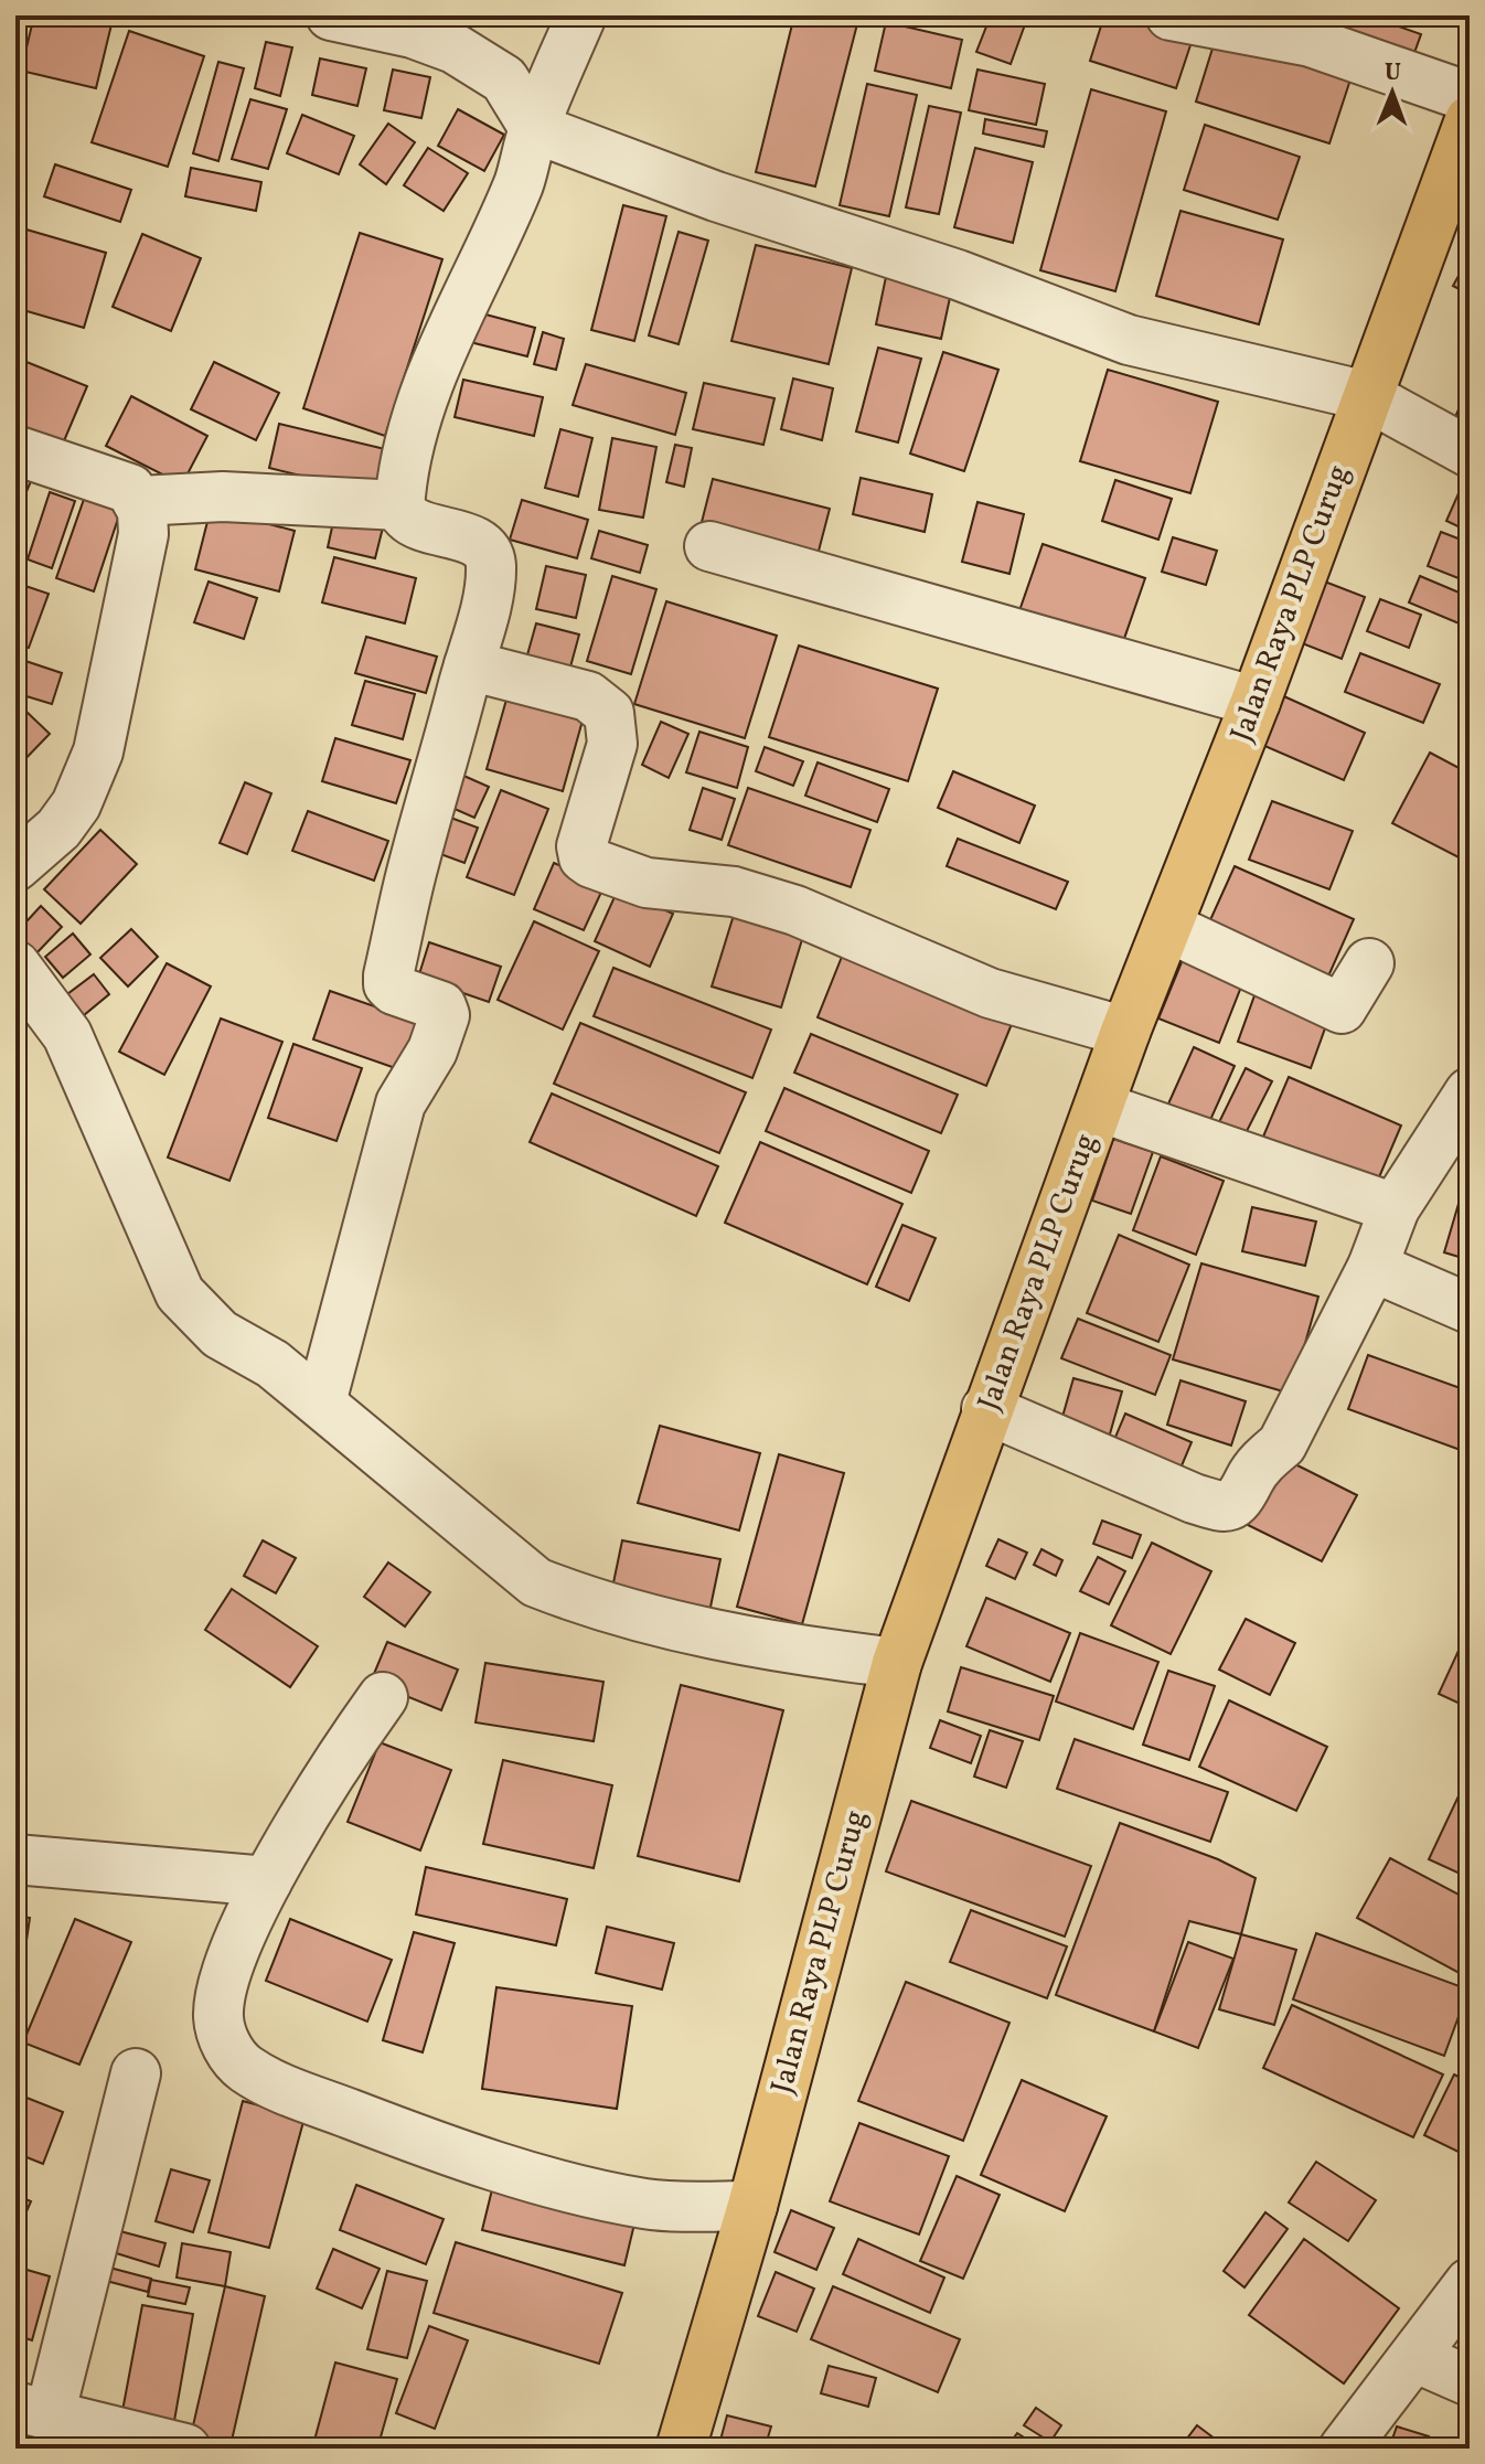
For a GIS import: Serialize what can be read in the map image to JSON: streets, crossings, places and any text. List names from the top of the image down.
{
  "streets": {
    "main road": ["Jalan Raya PLP Curug"]
  },
  "north": "top"
}
